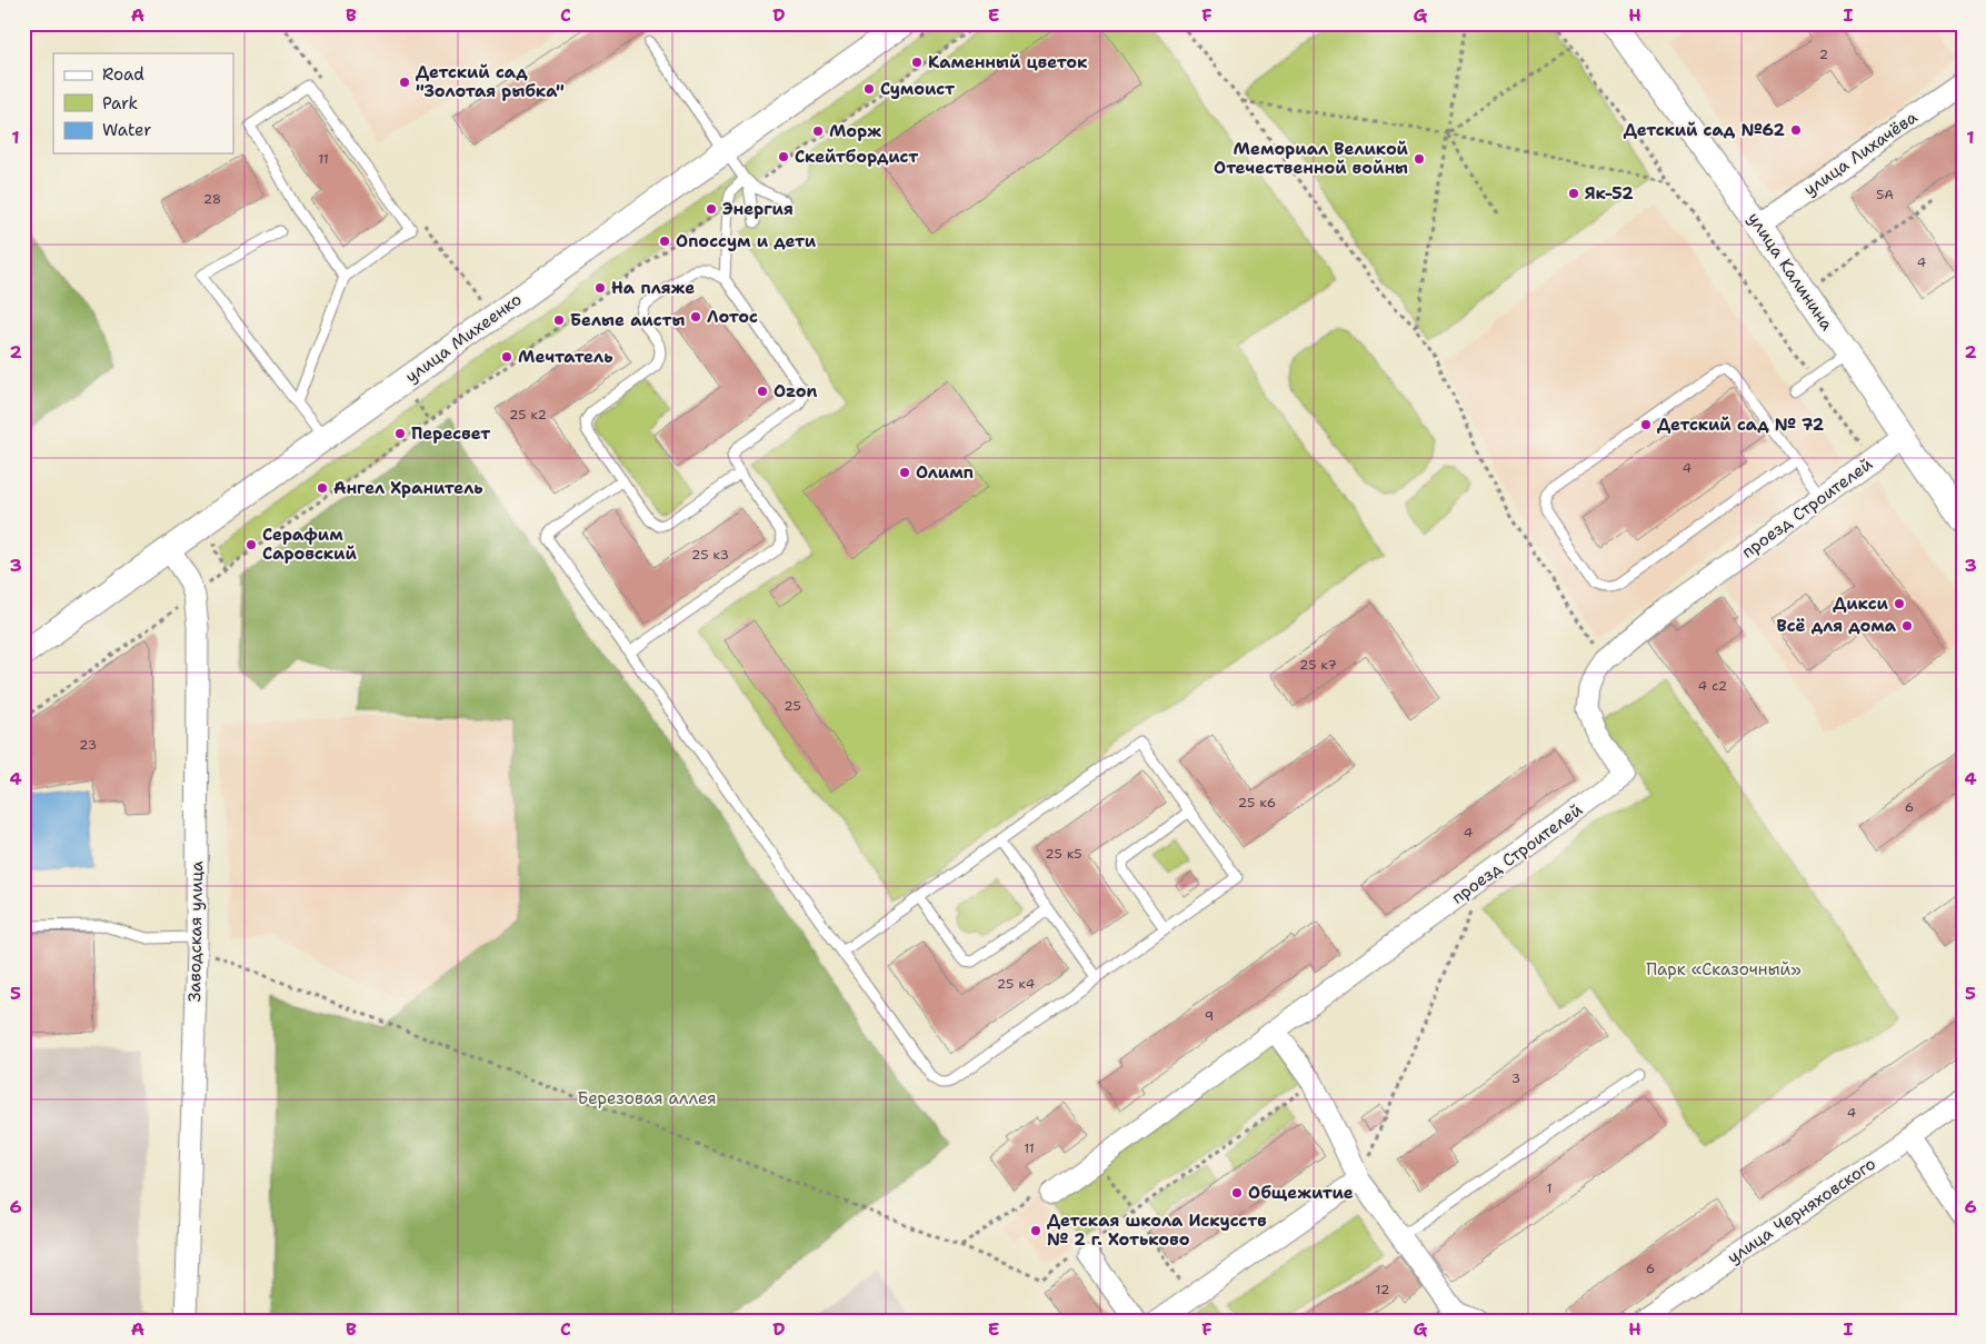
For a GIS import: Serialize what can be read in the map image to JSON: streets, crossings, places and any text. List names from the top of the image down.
{
  "streets": {
    "street": [
      "улица Лихачёва",
      "улица Калинина",
      "улица Михеенко",
      "проезд Строителей",
      "Заводская улица",
      "улица Черняховского"
    ]
  },
  "crossings": [
    ["улица Лихачёва", "улица Калинина"],
    ["улица Калинина", "проезд Строителей"],
    ["улица Михеенко", "Заводская улица"]
  ],
  "parks": ["Парк «Сказочный»", "Березовая аллея"],
  "places": [
    "Каменный цветок",
    "Детский сад \"Золотая рыбка\"",
    "Сумоист",
    "Детский сад №62",
    "Морж",
    "Скейтбордист",
    "Мемориал Великой Отечественной войны",
    "Як-52",
    "Энергия",
    "Опоссум и дети",
    "На пляже",
    "Лотос",
    "Белые аисты",
    "Мечтатель",
    "Ozon",
    "Детский сад № 72",
    "Пересвет",
    "Олимп",
    "Ангел Хранитель",
    "Серафим Саровский",
    "Дикси",
    "Всё для дома",
    "Общежитие",
    "Детская школа Искусств № 2 г. Хотьково"
  ],
  "house_numbers": [
    "2",
    "11",
    "5А",
    "28",
    "4",
    "25 к2",
    "4",
    "25 к3",
    "25 к7",
    "4 с2",
    "25",
    "23",
    "25 к6",
    "6",
    "4",
    "25 к5",
    "25 к4",
    "9",
    "3",
    "4",
    "11",
    "1",
    "6",
    "12"
  ],
  "legend": ["Road", "Park", "Water"],
  "grid": {
    "columns": [
      "A",
      "B",
      "C",
      "D",
      "E",
      "F",
      "G",
      "H",
      "I"
    ],
    "rows": [
      "1",
      "2",
      "3",
      "4",
      "5",
      "6"
    ]
  }
}
